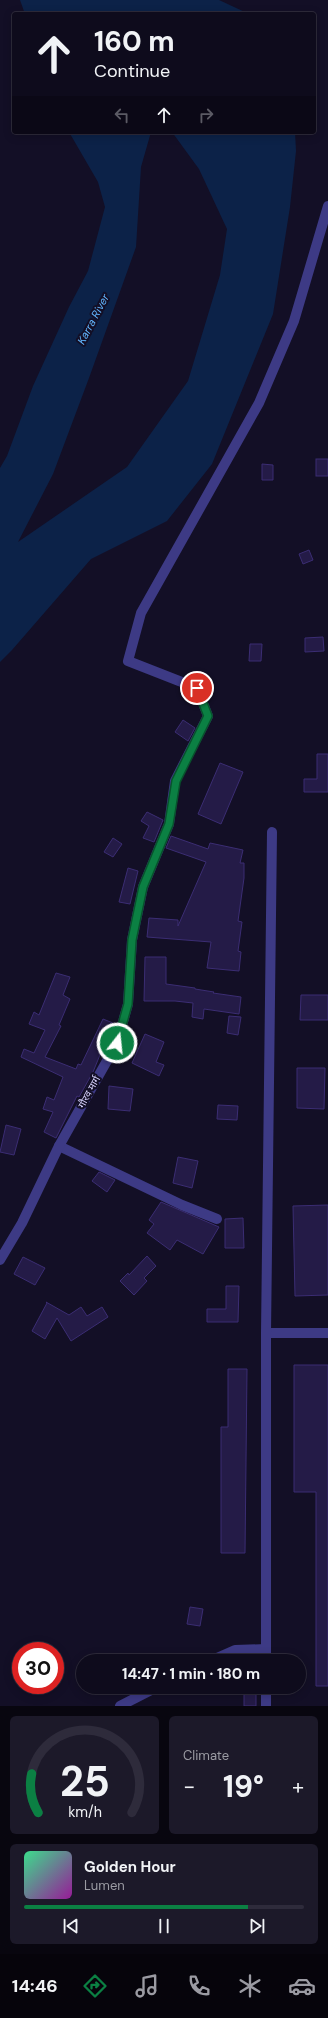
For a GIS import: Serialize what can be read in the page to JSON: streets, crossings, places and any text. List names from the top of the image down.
{
  "streets": {
    "street": ["गौरव मार्ग"]
  },
  "water": ["Karra River"],
  "page": {
    "turn": ["160 m", "Continue"],
    "limit": "30",
    "trip": "14:47 · 1 min · 180 m",
    "tile": "Climate",
    "heat": ["−", "19°", "+"],
    "song": ["Golden Hour", "Lumen"],
    "tabs": "14:46",
    "gauge": ["25", "km/h"]
  }
}
